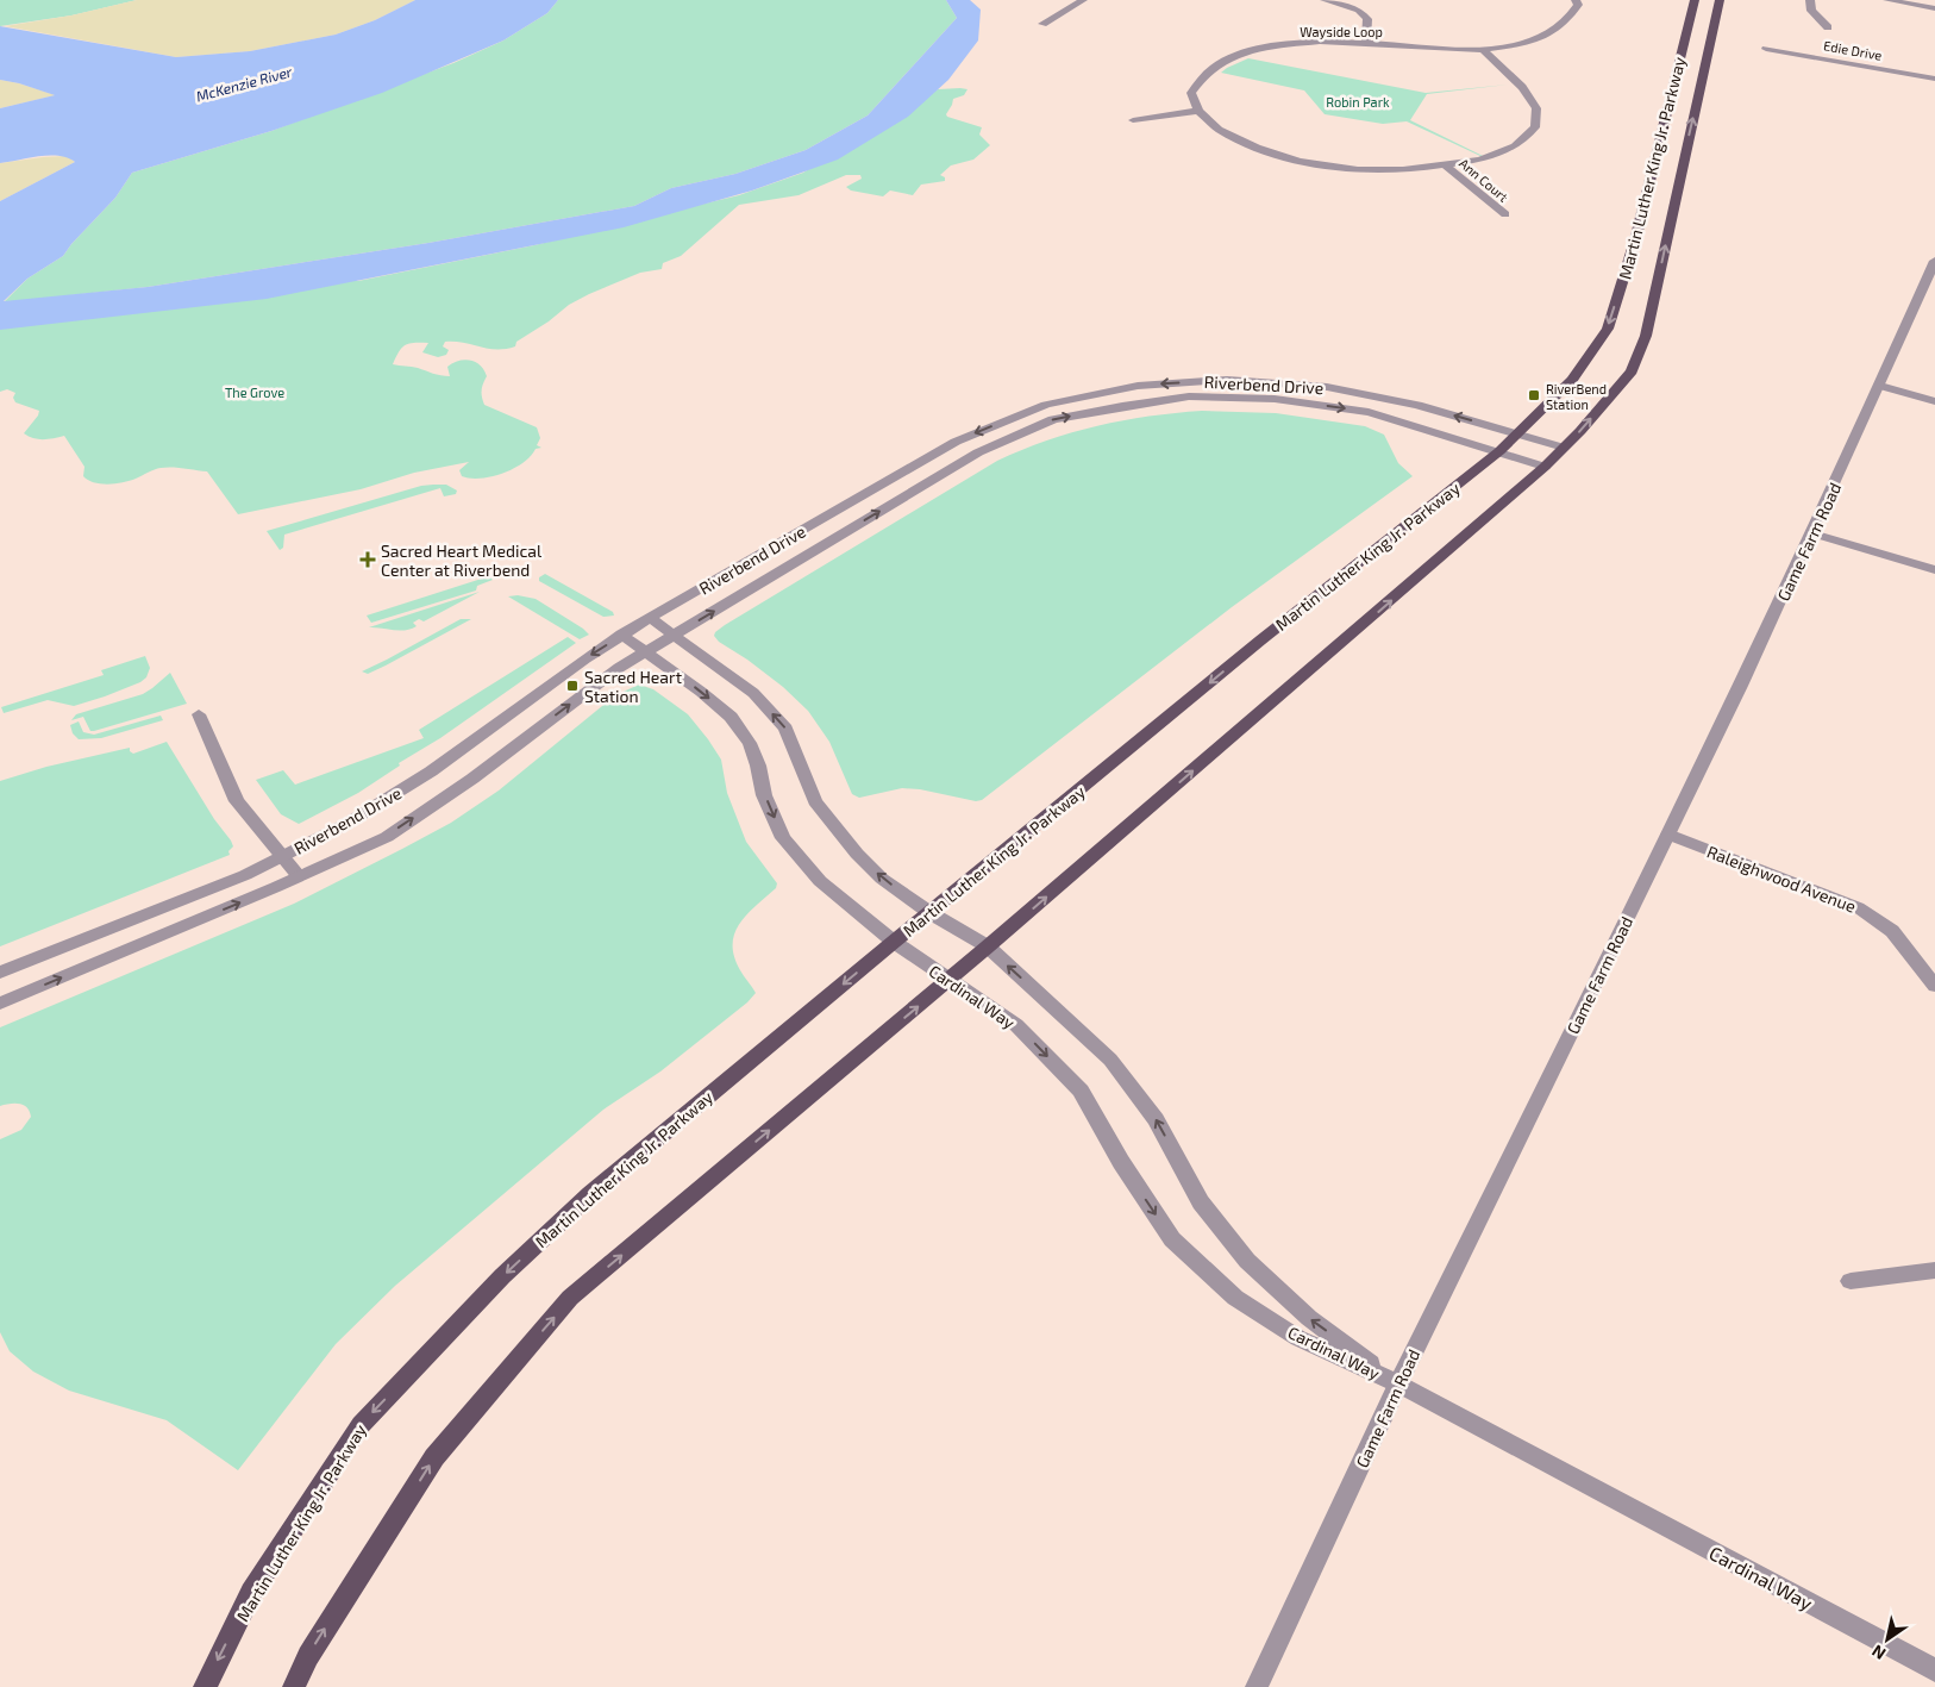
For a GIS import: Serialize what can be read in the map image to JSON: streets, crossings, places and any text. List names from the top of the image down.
{
  "streets": {
    "main road": ["Martin Luther King Jr. Parkway"],
    "street": [
      "Wayside Loop",
      "Edie Drive",
      "Ann Court",
      "Riverbend Drive",
      "Game Farm Road",
      "Raleighwood Avenue",
      "Cardinal Way"
    ]
  },
  "crossings": [
    ["Martin Luther King Jr. Parkway", "Riverbend Drive"],
    ["Martin Luther King Jr. Parkway", "Cardinal Way"],
    ["Riverbend Drive", "Cardinal Way"],
    ["Game Farm Road", "Raleighwood Avenue"],
    ["Game Farm Road", "Cardinal Way"]
  ],
  "water": ["McKenzie River"],
  "parks": ["Robin Park", "The Grove"],
  "places": {
    "transit": ["RiverBend Station", "Sacred Heart Station"],
    "health": ["Sacred Heart Medical Center at Riverbend"]
  },
  "north": "bottom left"
}
